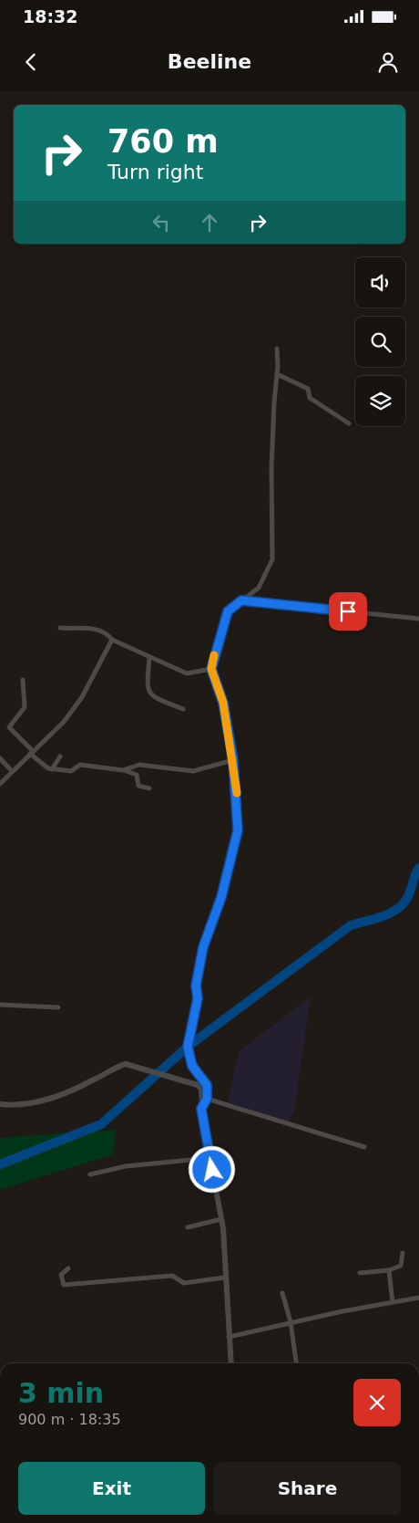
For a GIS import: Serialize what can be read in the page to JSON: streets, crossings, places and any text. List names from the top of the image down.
{
  "page": {
    "status": "18:32",
    "header": "Beeline",
    "turn": ["760 m", "Turn right"],
    "heading": ["3 min", "900 m · 18:35"],
    "buttons": ["Exit", "Share"]
  }
}
